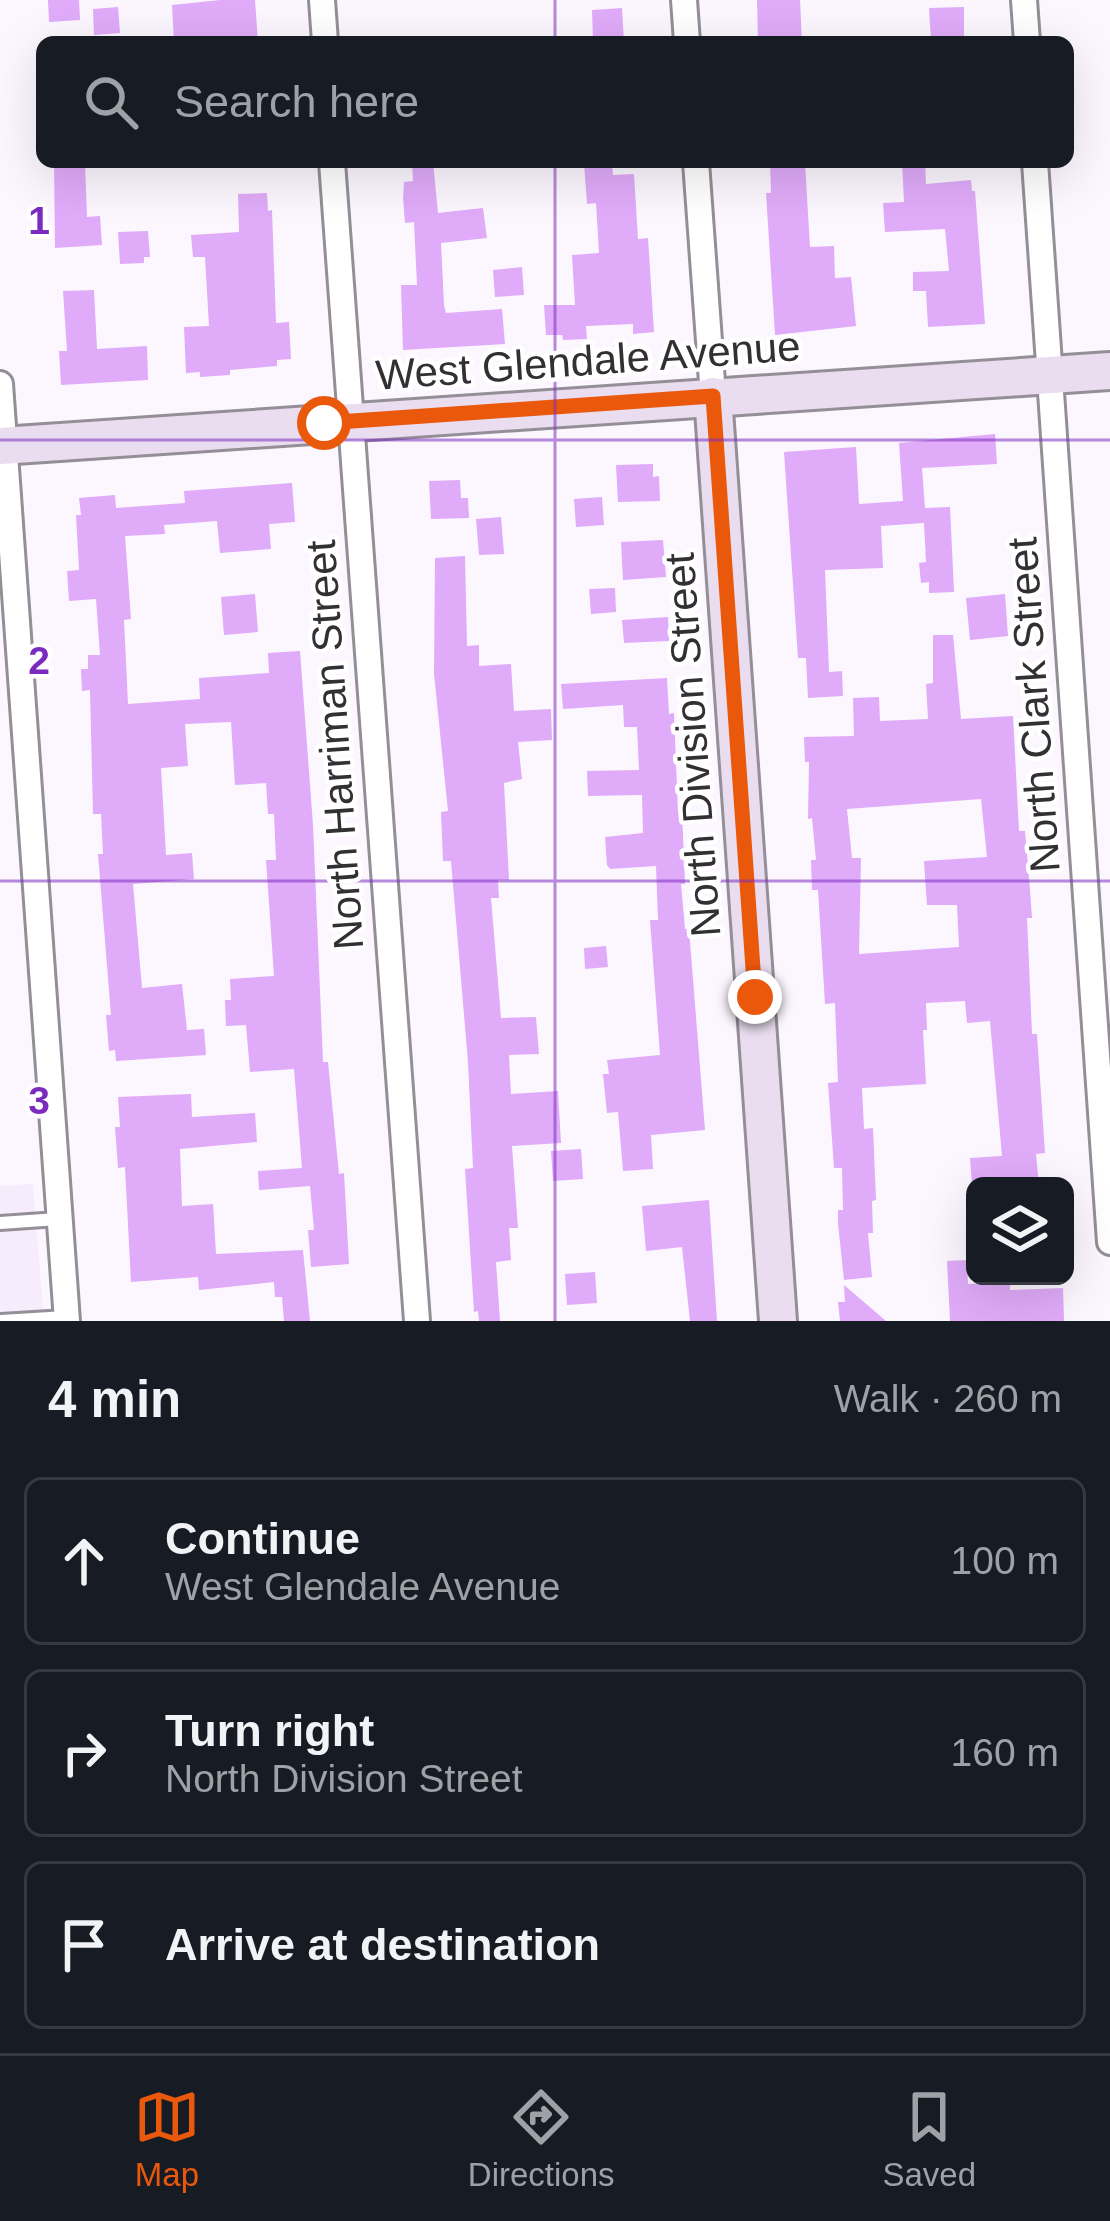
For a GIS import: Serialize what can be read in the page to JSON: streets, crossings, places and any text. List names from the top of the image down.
{
  "streets": {
    "street": [
      "West Glendale Avenue",
      "North Clark Street",
      "North Harriman Street",
      "North Division Street"
    ]
  },
  "crossings": [
    ["West Glendale Avenue", "North Clark Street"],
    ["West Glendale Avenue", "North Harriman Street"],
    ["West Glendale Avenue", "North Division Street"]
  ],
  "page": {
    "search": "Search here",
    "heading": ["4 min", "Walk · 260 m"],
    "list": [
      ["Continue", "West Glendale Avenue", "100 m"],
      ["Turn right", "North Division Street", "160 m"],
      "Arrive at destination"
    ],
    "nav": ["Map", "Directions", "Saved"]
  },
  "grid": {
    "rows": ["1", "2", "3"]
  }
}
